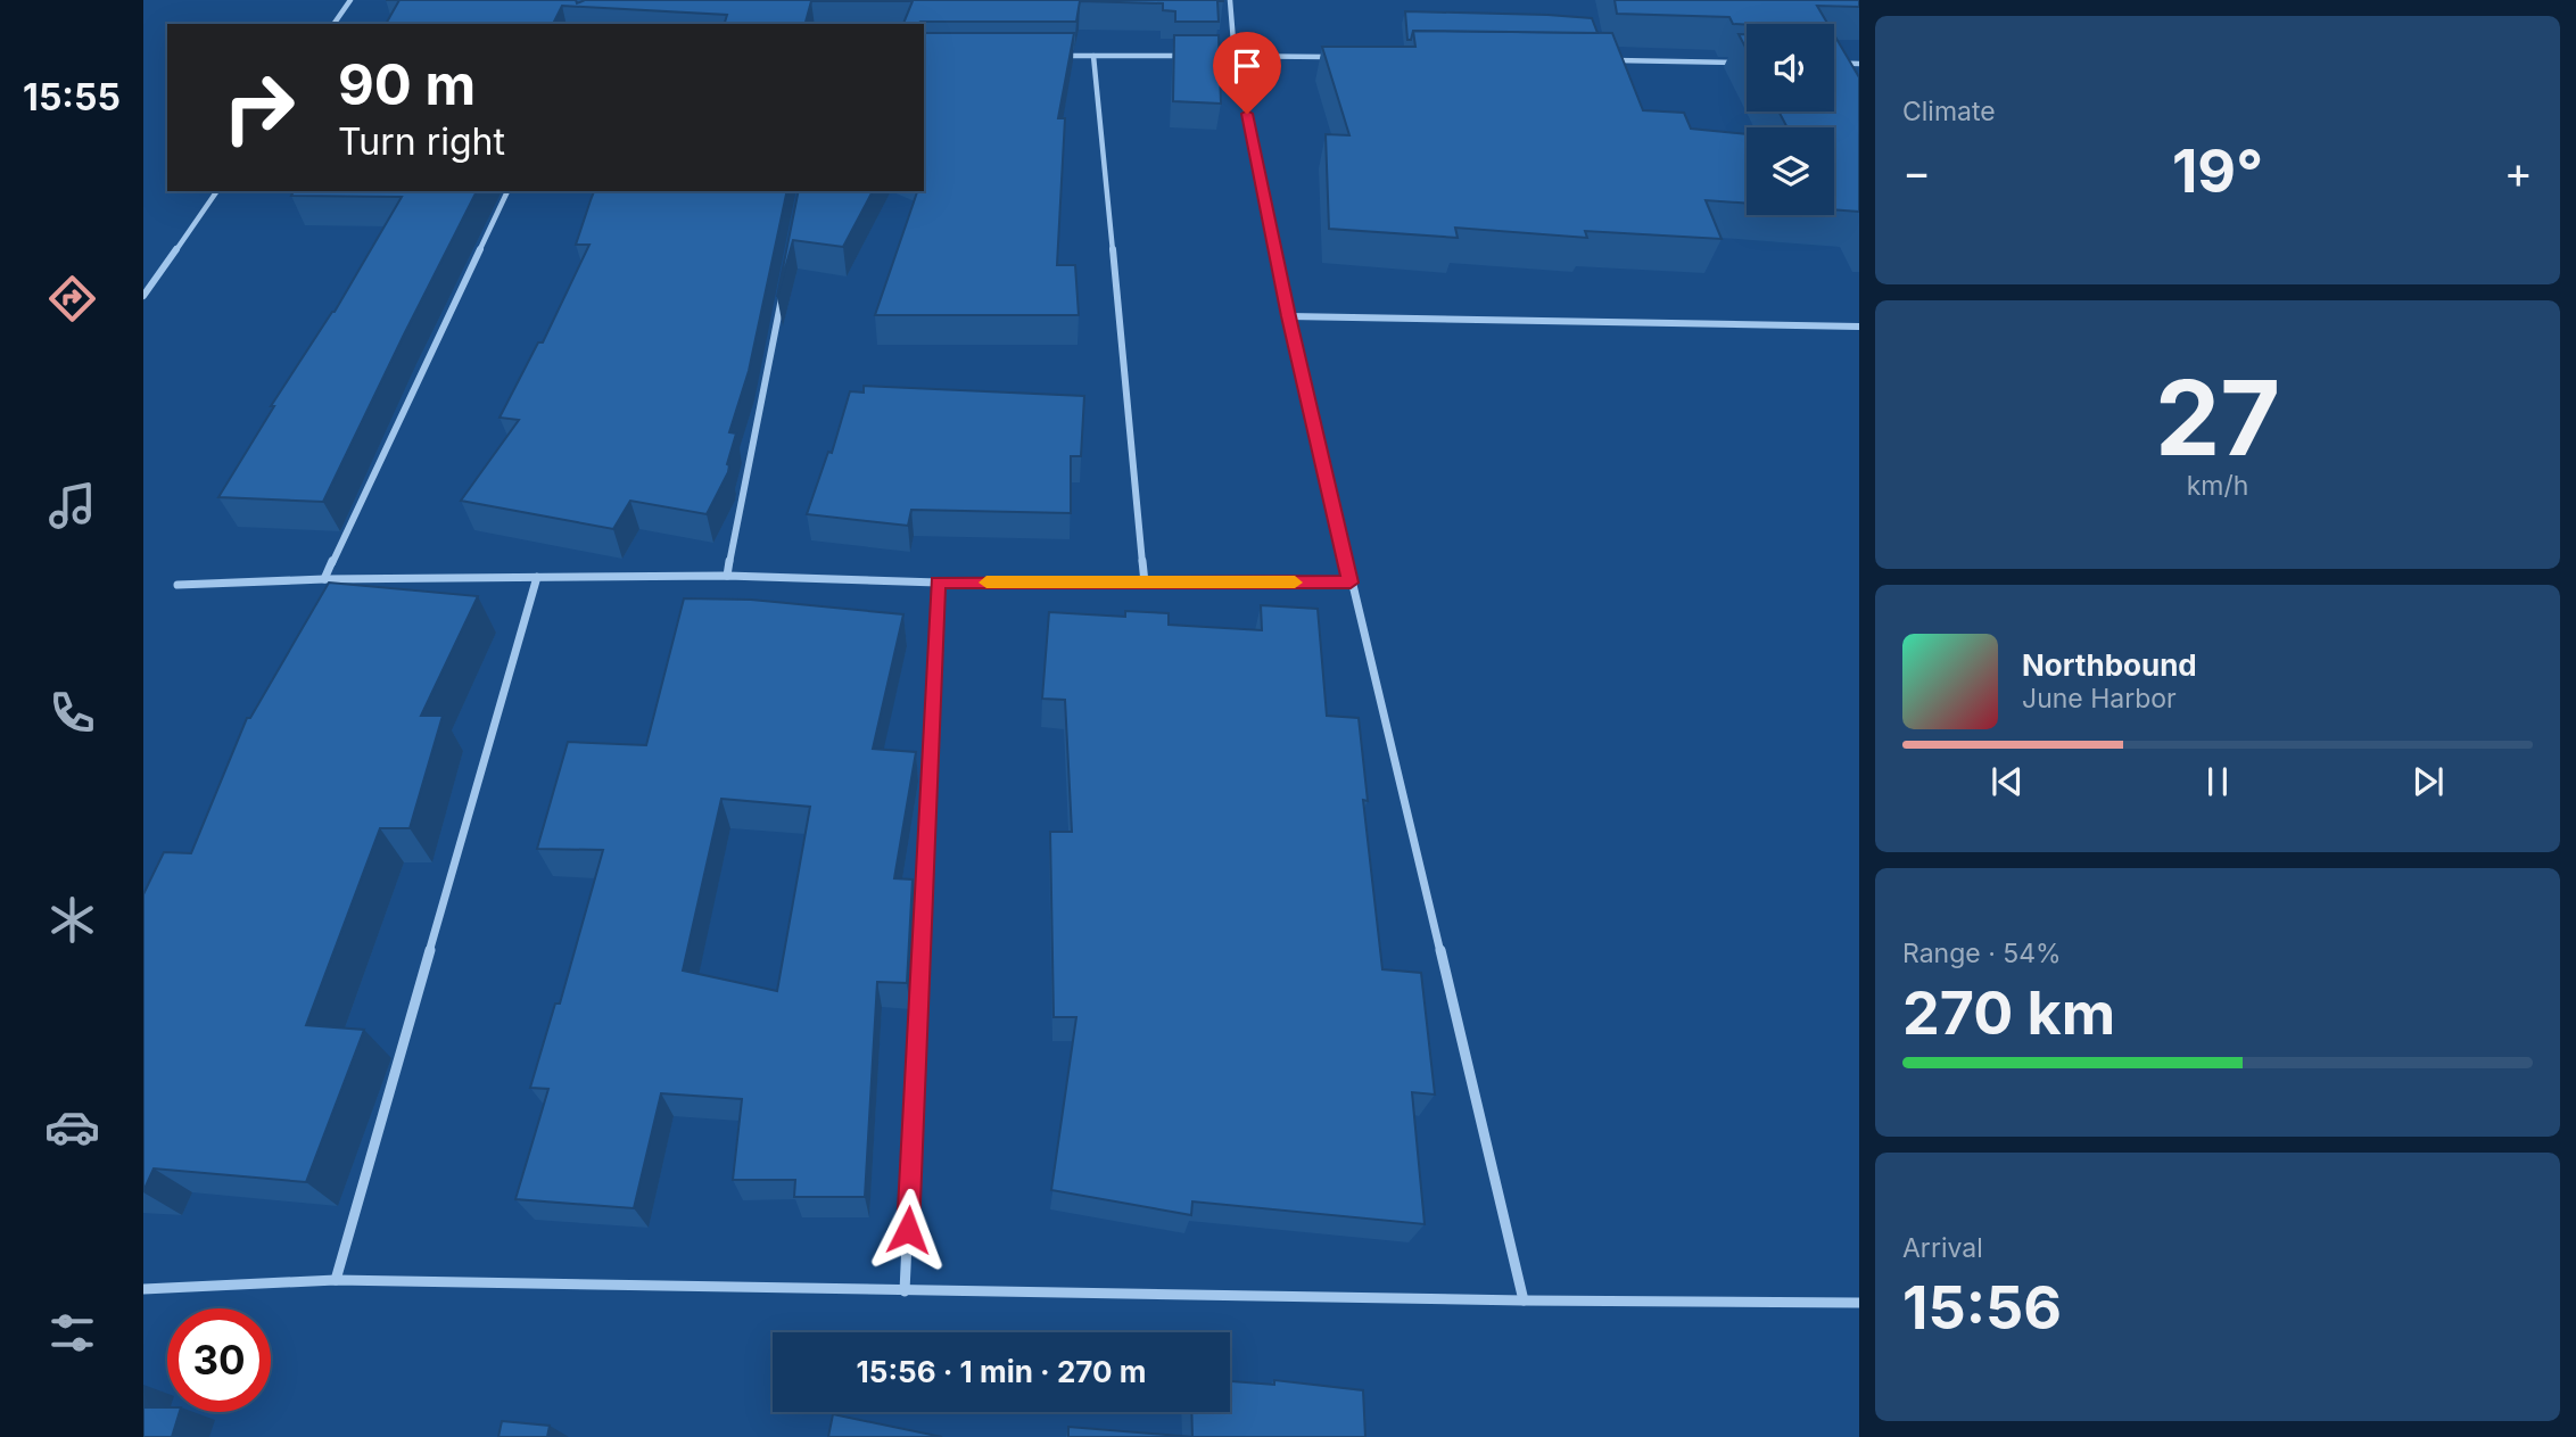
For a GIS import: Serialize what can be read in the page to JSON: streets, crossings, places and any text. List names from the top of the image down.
{
  "page": {
    "tabs": "15:55",
    "tile": [
      "Climate",
      ["27", "km/h"],
      ["Range · 54%", "270 km"],
      ["Arrival", "15:56"]
    ],
    "turn": ["90 m", "Turn right"],
    "heat": ["−", "19°", "+"],
    "song": ["Northbound", "June Harbor"],
    "limit": "30",
    "trip": "15:56 · 1 min · 270 m"
  }
}
